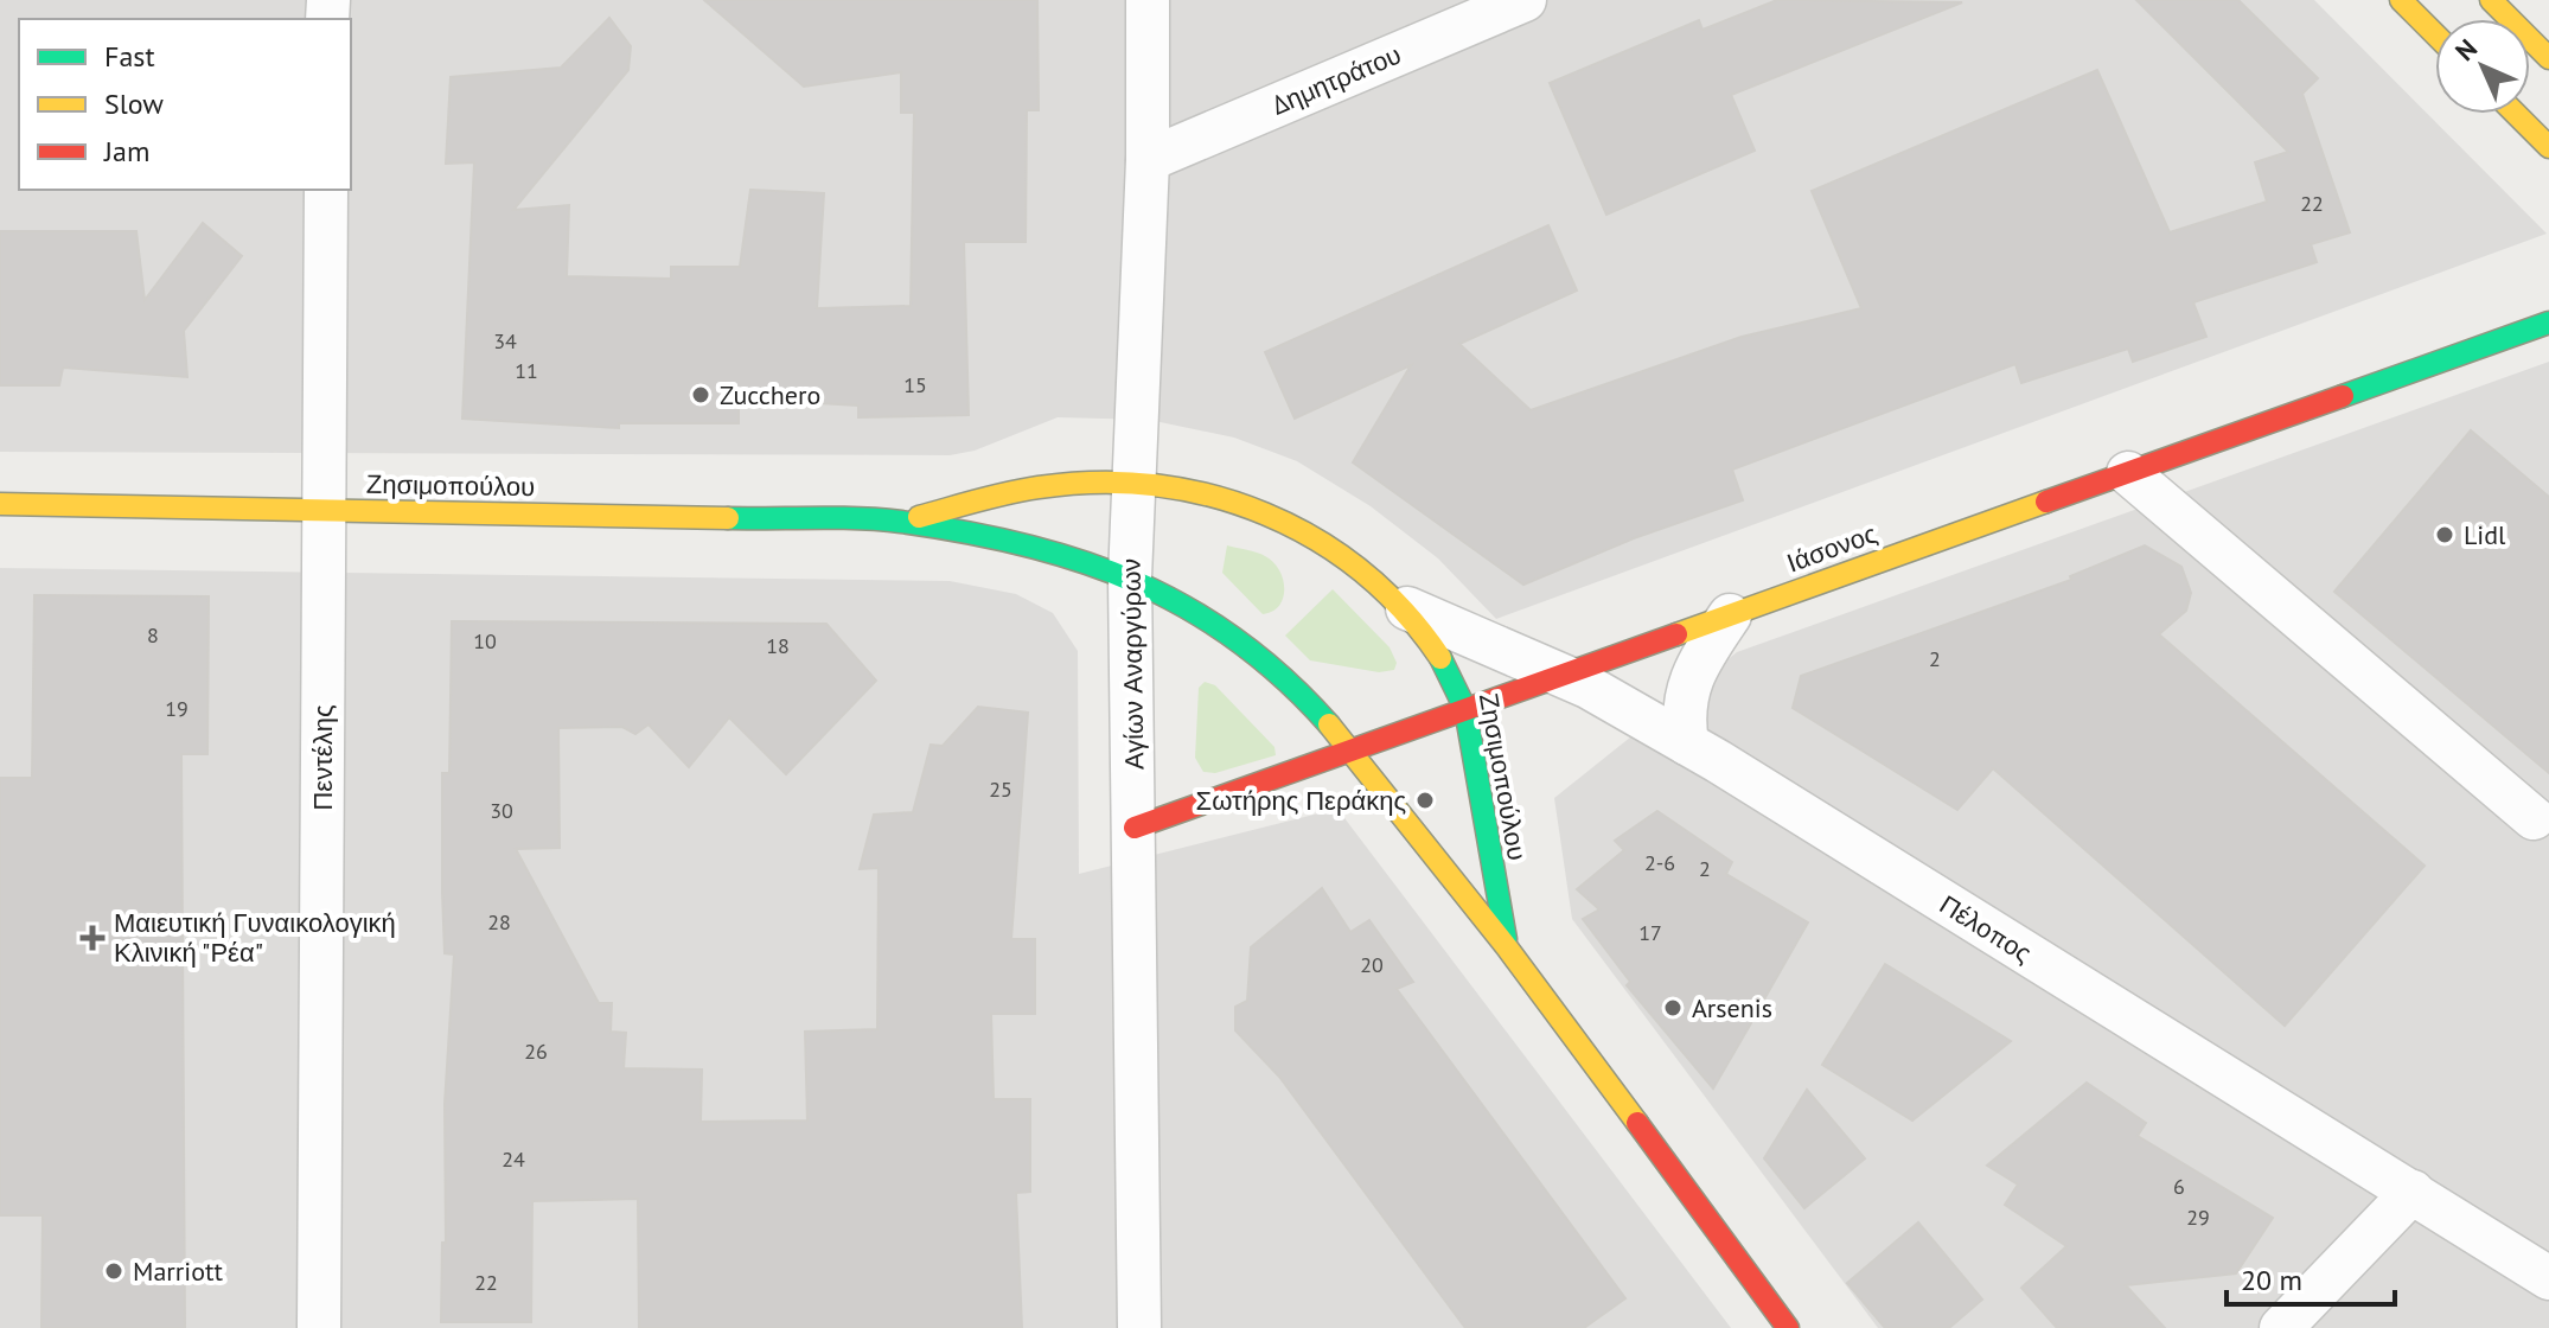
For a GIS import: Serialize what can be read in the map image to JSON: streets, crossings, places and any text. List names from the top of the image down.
{
  "streets": {
    "street": [
      "Δημητράτου",
      "Ζησιμοπούλου",
      "Ιάσονος",
      "Αγίων Αναργύρων",
      "Πεντέλης",
      "Πέλοπος"
    ]
  },
  "crossings": [
    ["Δημητράτου", "Αγίων Αναργύρων"],
    ["Ζησιμοπούλου", "Ιάσονος"],
    ["Ζησιμοπούλου", "Αγίων Αναργύρων"],
    ["Ζησιμοπούλου", "Πεντέλης"],
    ["Ζησιμοπούλου", "Πέλοπος"],
    ["Ιάσονος", "Αγίων Αναργύρων"],
    ["Ιάσονος", "Πέλοπος"]
  ],
  "places": {
    "other": [
      "Zucchero",
      "Lidl",
      "Σωτήρης Περάκης",
      "Arsenis",
      "Marriott"
    ],
    "health": ["Μαιευτική Γυναικολογική Κλινική \"Ρέα\""]
  },
  "house_numbers": [
    "22",
    "34",
    "11",
    "15",
    "8",
    "10",
    "18",
    "2",
    "19",
    "25",
    "30",
    "2-6",
    "2",
    "28",
    "17",
    "20",
    "26",
    "24",
    "6",
    "29",
    "22"
  ],
  "legend": ["Fast", "Slow", "Jam"],
  "scale_bar": "20 m",
  "north": "top left"
}
